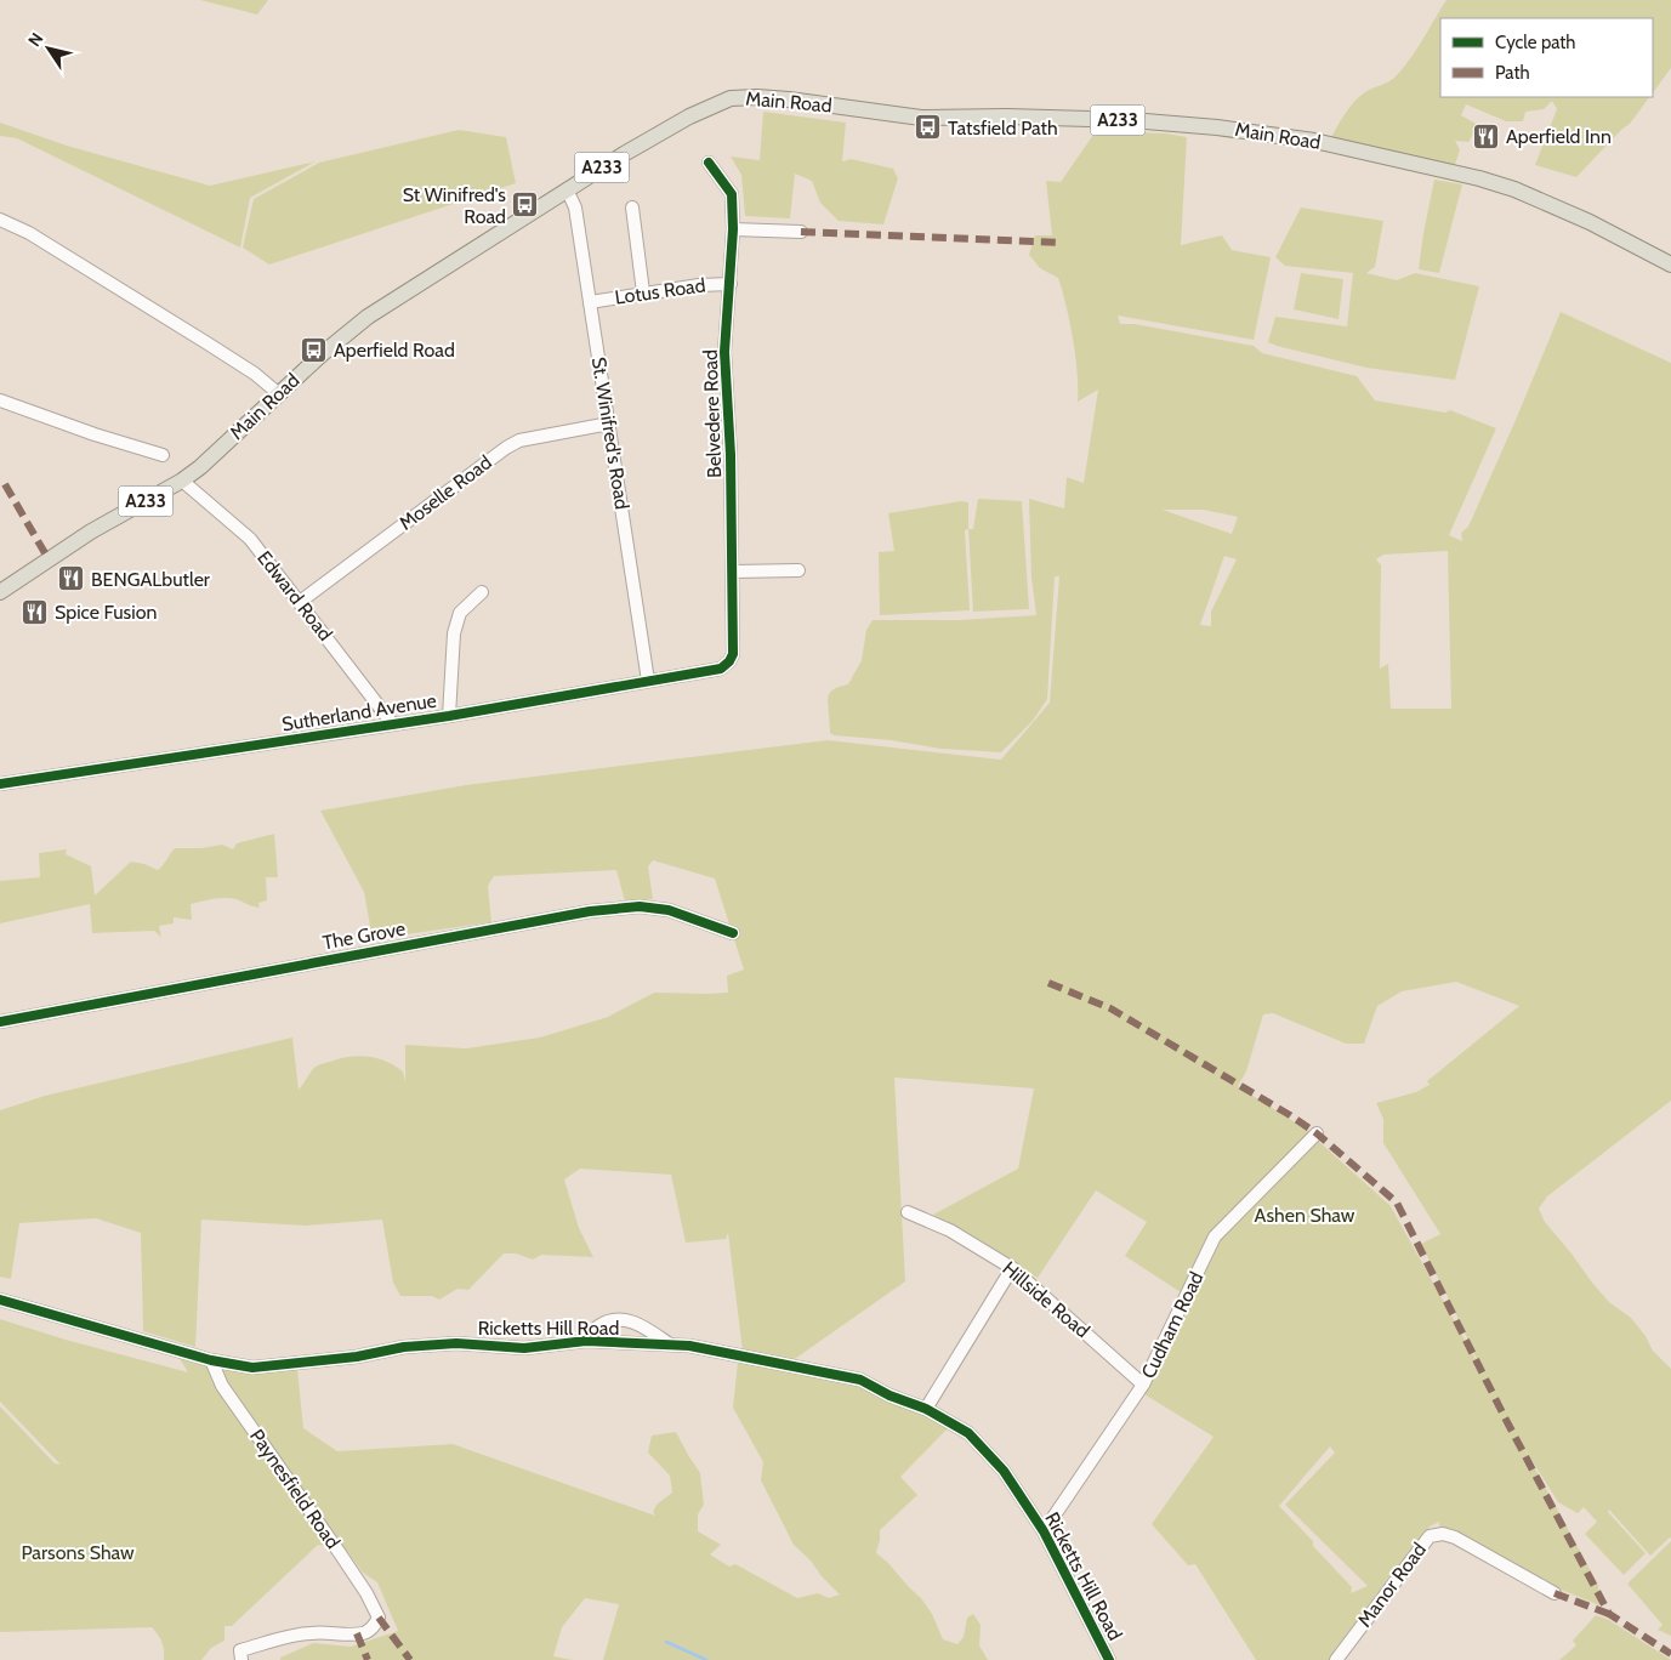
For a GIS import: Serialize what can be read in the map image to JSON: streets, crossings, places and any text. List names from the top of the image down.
{
  "streets": {
    "main road": ["Main Road", "A233"],
    "street": [
      "Lotus Road",
      "Belvedere Road",
      "St. Winifred's Road",
      "Moselle Road",
      "Edward Road",
      "Sutherland Avenue",
      "The Grove",
      "Hillside Road",
      "Cudham Road",
      "Ricketts Hill Road",
      "Paynesfield Road",
      "Manor Road"
    ]
  },
  "crossings": [
    ["Main Road", "St. Winifred's Road"],
    ["Main Road", "Edward Road"],
    ["Lotus Road", "Belvedere Road"],
    ["Lotus Road", "St. Winifred's Road"],
    ["Belvedere Road", "Sutherland Avenue"],
    ["St. Winifred's Road", "Moselle Road"],
    ["St. Winifred's Road", "Sutherland Avenue"],
    ["Moselle Road", "Edward Road"],
    ["Edward Road", "Sutherland Avenue"],
    ["Hillside Road", "Cudham Road"],
    ["Cudham Road", "Ricketts Hill Road"],
    ["Ricketts Hill Road", "Paynesfield Road"]
  ],
  "parks": ["Ashen Shaw", "Parsons Shaw"],
  "places": {
    "bus stop": ["Tatsfield Path", "St Winifred's Road", "Aperfield Road"],
    "restaurant": ["Aperfield Inn", "BENGALbutler", "Spice Fusion"]
  },
  "legend": ["Cycle path", "Path"],
  "north": "top left"
}
